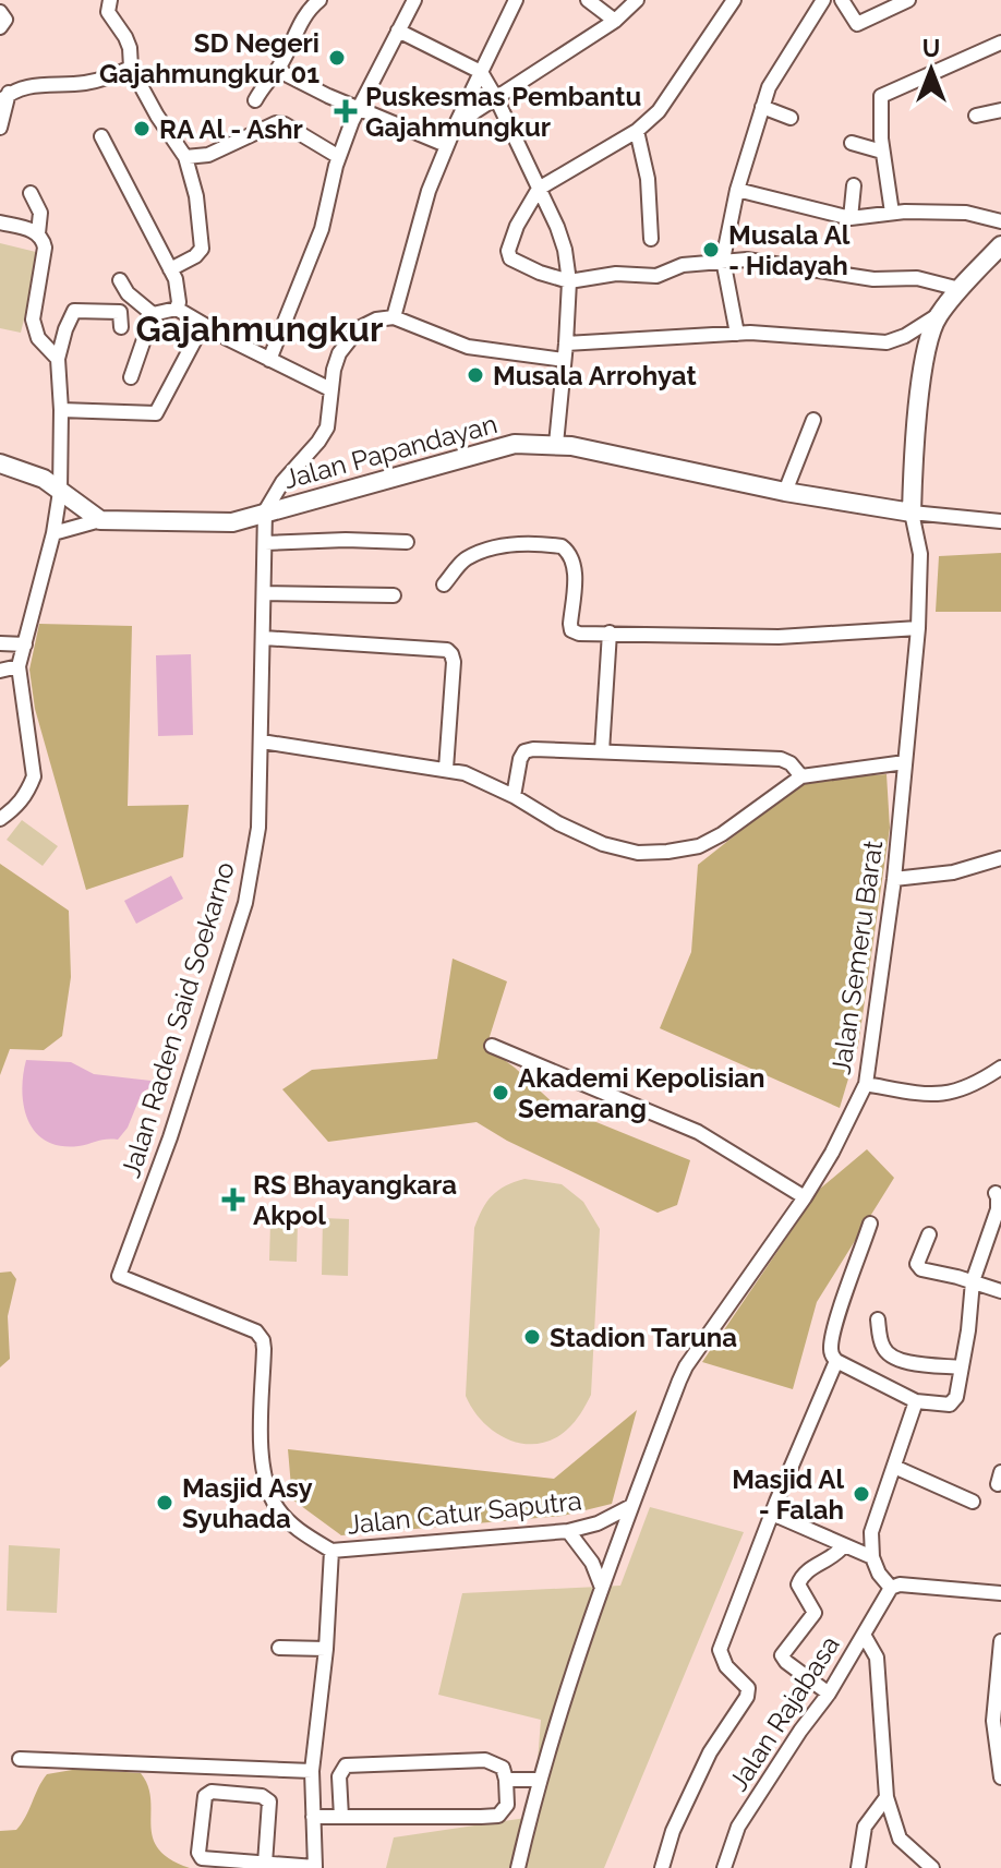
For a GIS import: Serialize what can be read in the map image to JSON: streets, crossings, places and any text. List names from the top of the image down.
{
  "streets": {
    "main road": ["Jalan Papandayan"],
    "street": [
      "Jalan Semeru Barat",
      "Jalan Raden Said Soekarno",
      "Jalan Catur Saputra",
      "Jalan Rajabasa"
    ]
  },
  "crossings": [
    ["Jalan Papandayan", "Jalan Semeru Barat"],
    ["Jalan Papandayan", "Jalan Raden Said Soekarno"],
    ["Jalan Semeru Barat", "Jalan Catur Saputra"],
    ["Jalan Raden Said Soekarno", "Jalan Catur Saputra"]
  ],
  "districts": ["Gajahmungkur"],
  "places": {
    "other": [
      "SD Negeri Gajahmungkur 01",
      "RA Al - Ashr",
      "Musala Al - Hidayah",
      "Musala Arrohyat",
      "Akademi Kepolisian Semarang",
      "Stadion Taruna",
      "Masjid Al - Falah",
      "Masjid Asy Syuhada"
    ],
    "health": ["Puskesmas Pembantu Gajahmungkur", "RS Bhayangkara Akpol"]
  },
  "north": "top"
}
